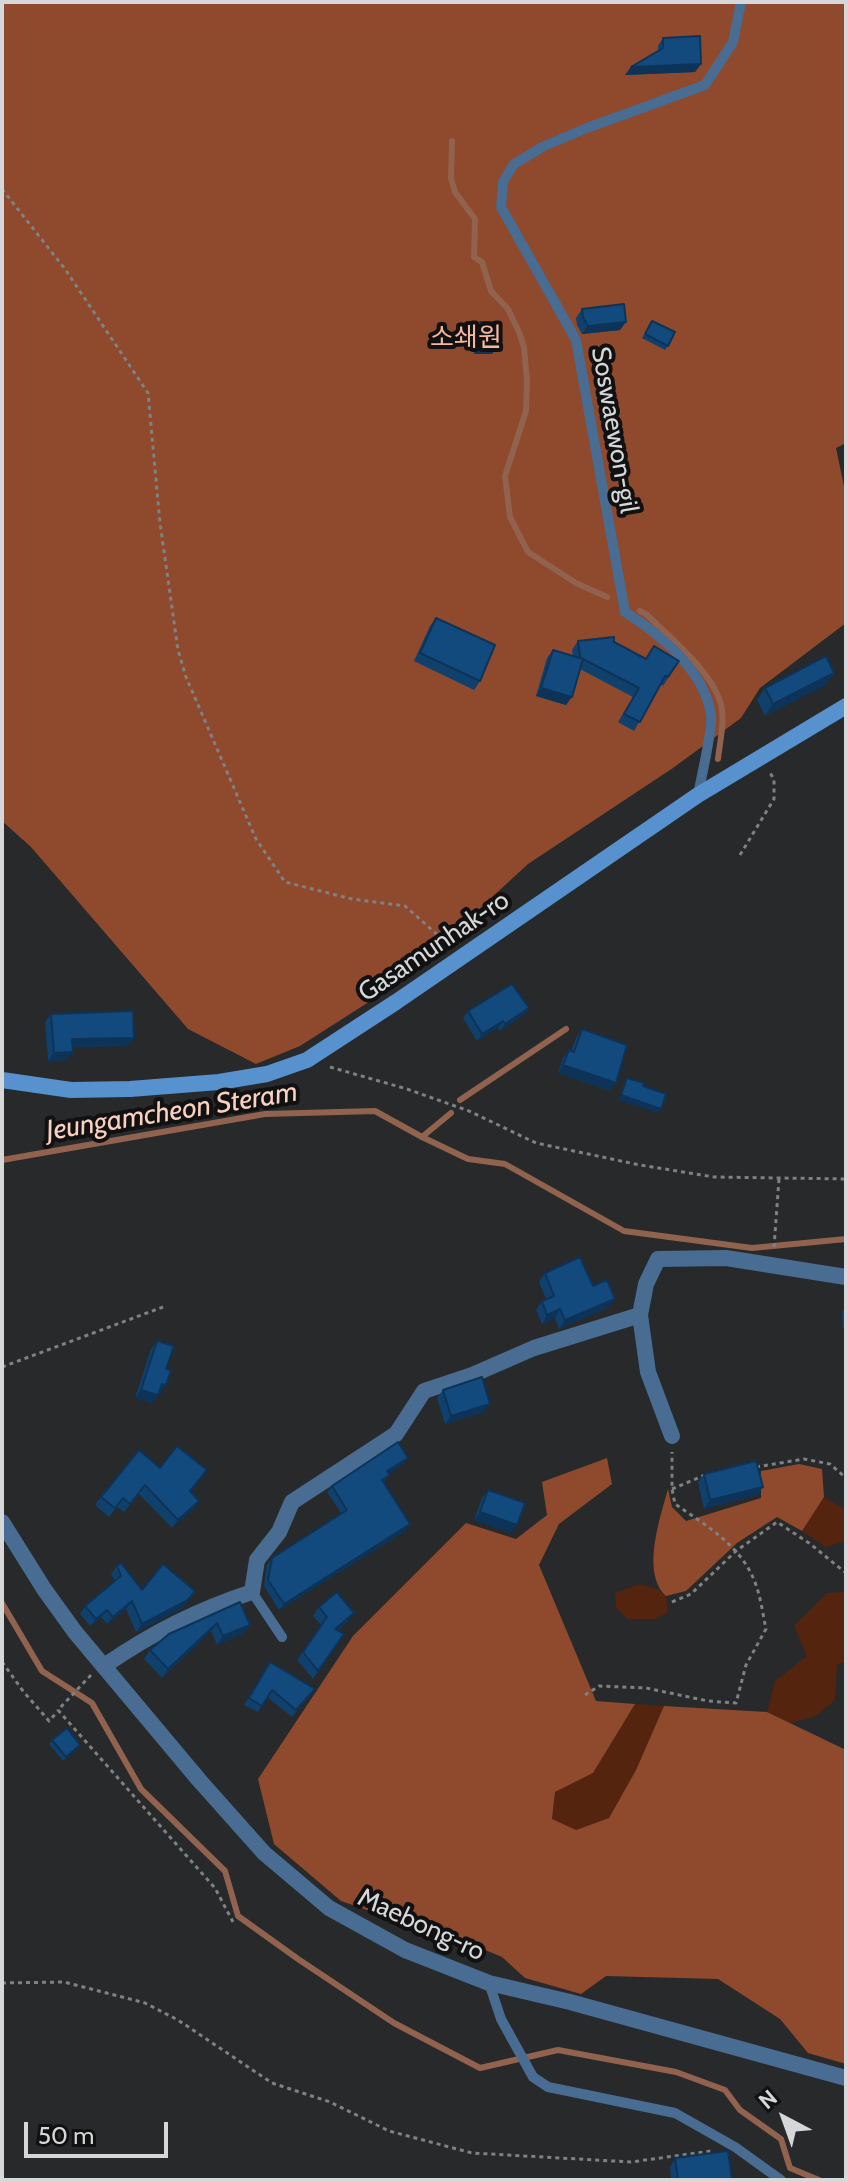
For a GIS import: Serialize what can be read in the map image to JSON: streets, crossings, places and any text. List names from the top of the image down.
{
  "streets": {
    "main road": ["Gasamunhak-ro"],
    "street": ["Maebong-ro"],
    "lane": ["Soswaewon-gil"]
  },
  "crossings": [
    ["Soswaewon-gil", "Gasamunhak-ro"]
  ],
  "water": ["Jeungamcheon Steram"],
  "parks": ["소쇄원"],
  "scale_bar": "50 m",
  "north": "top left"
}
